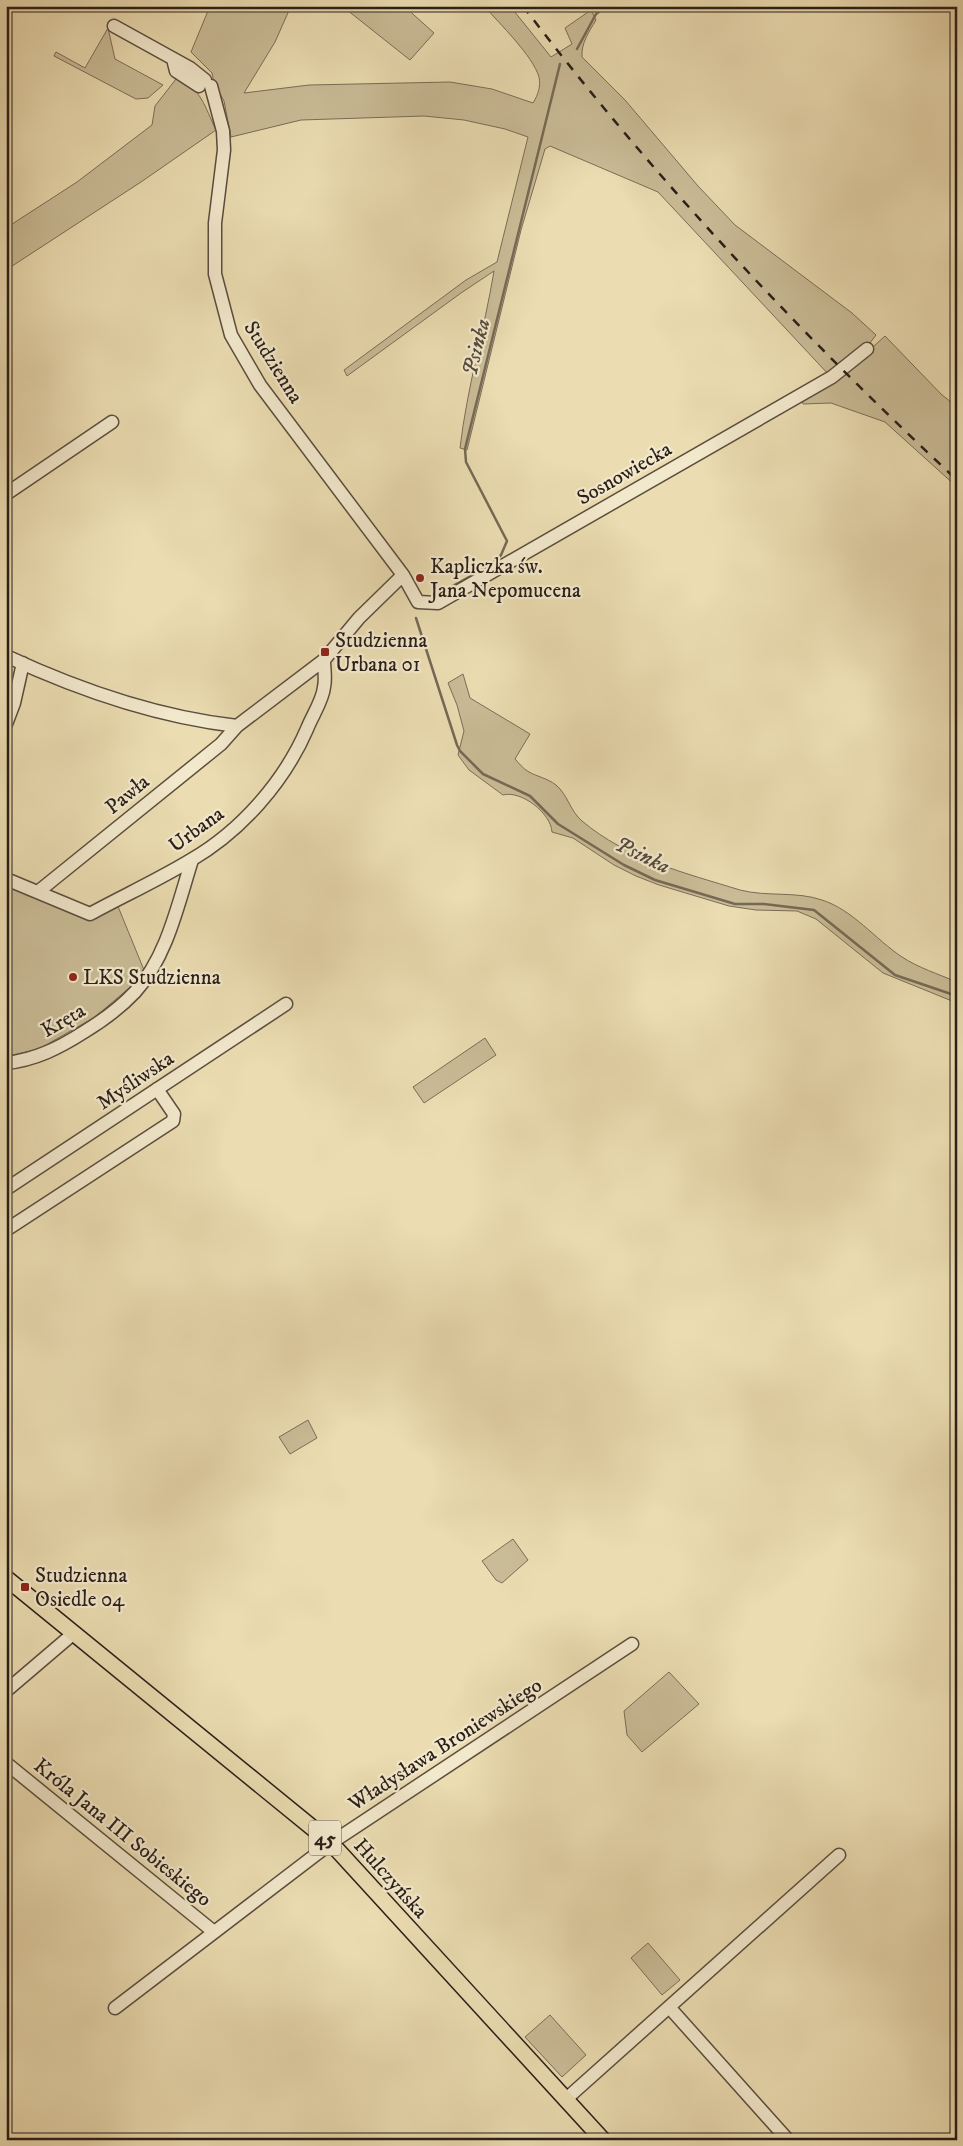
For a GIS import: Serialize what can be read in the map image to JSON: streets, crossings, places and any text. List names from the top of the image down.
{
  "streets": {
    "main road": ["45", "Hulczyńska"],
    "street": [
      "Studzienna",
      "Sosnowiecka",
      "Pawła",
      "Urbana",
      "Kręta",
      "Myśliwska",
      "Władysława Broniewskiego",
      "Króla Jana III Sobieskiego"
    ]
  },
  "crossings": [
    ["Studzienna", "Sosnowiecka"],
    ["Studzienna", "Pawła"],
    ["Pawła", "Urbana"],
    ["Urbana", "Kręta"],
    ["Władysława Broniewskiego", "Króla Jana III Sobieskiego"],
    ["Władysława Broniewskiego", "Hulczyńska"]
  ],
  "water": ["Psinka"],
  "places": {
    "other": ["Kapliczka św. Jana Nepomucena", "LKS Studzienna"],
    "transit": ["Studzienna Urbana 01", "Studzienna Osiedle 04"]
  }
}
